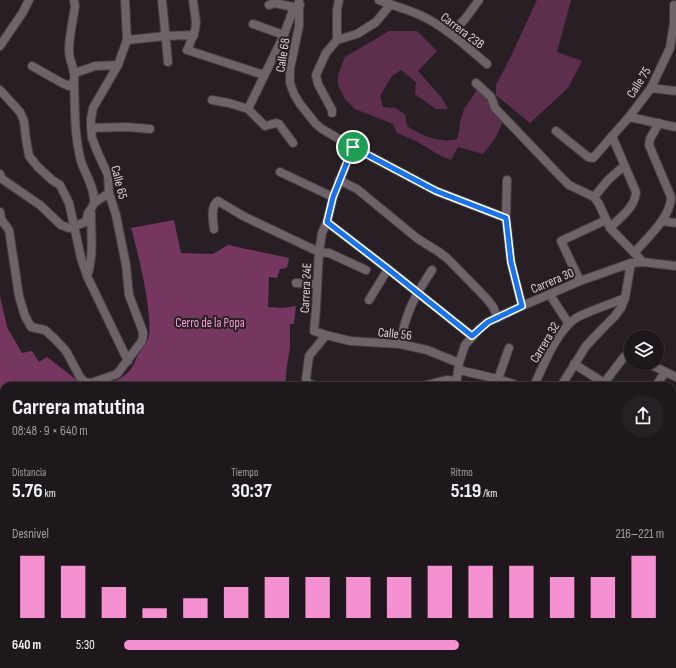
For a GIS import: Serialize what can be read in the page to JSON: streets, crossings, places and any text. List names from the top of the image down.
{
  "streets": {
    "street": [
      "Carrera 23B",
      "Calle 68",
      "Calle 75",
      "Calle 65",
      "Carrera 30",
      "Carrera 24E",
      "Calle 56",
      "Carrera 32"
    ]
  },
  "crossings": [
    ["Calle 68", "Carrera 24E"],
    ["Carrera 30", "Calle 56"],
    ["Carrera 24E", "Calle 56"]
  ],
  "parks": ["Cerro de la Popa"],
  "page": {
    "heading": ["Carrera matutina", "08:48 · 9 × 640 m"],
    "stats": [
      ["Distancia", "5.76 km"],
      ["Tiempo", "30:37"],
      ["Ritmo", "5:19 /km"]
    ],
    "chart": ["Desnivel", "216–221 m"],
    "list": [
      {
        "name": "640 m",
        "note": "5:30"
      }
    ]
  }
}
